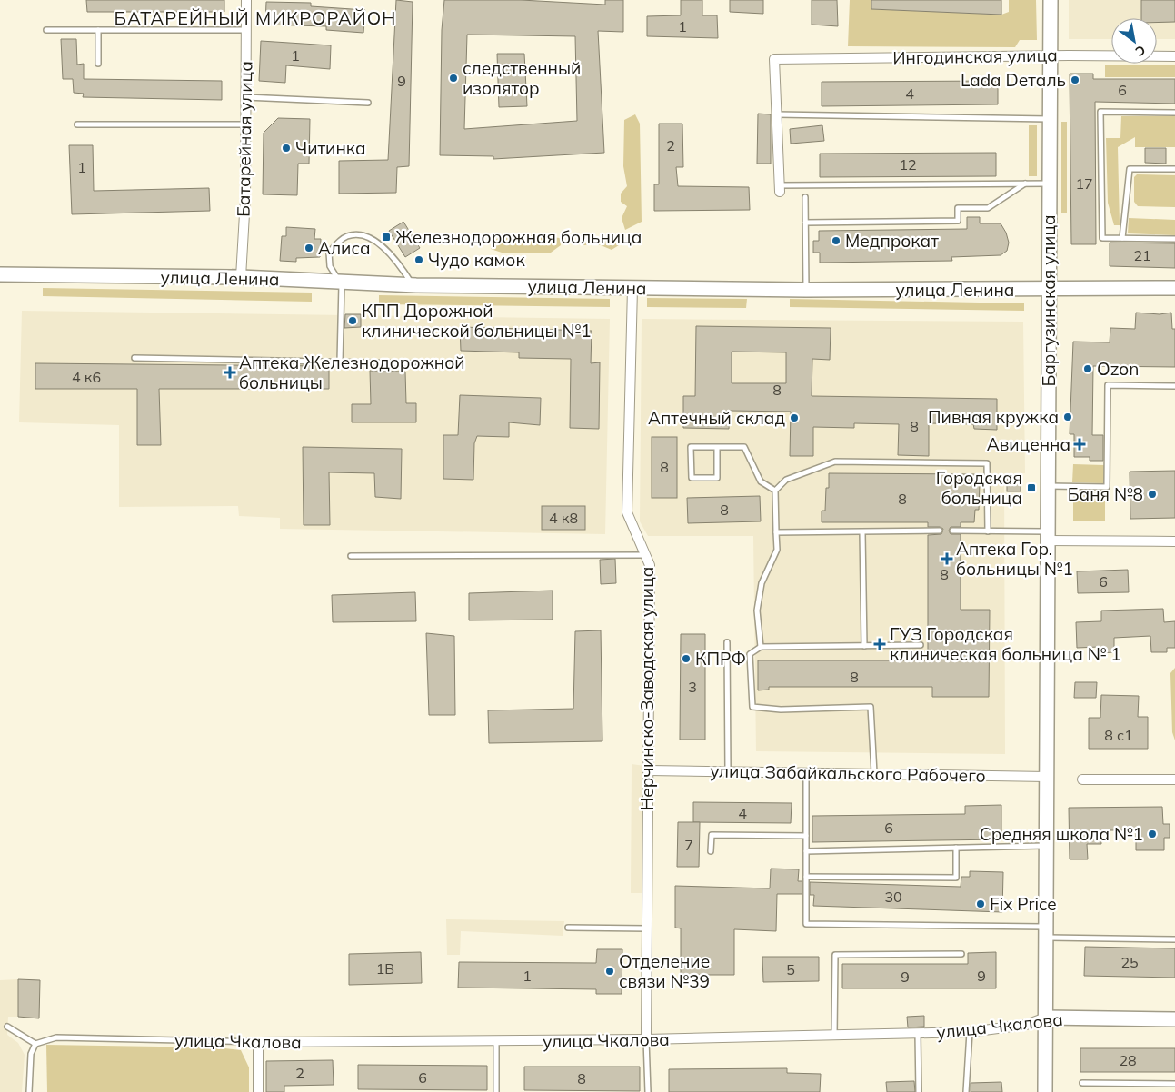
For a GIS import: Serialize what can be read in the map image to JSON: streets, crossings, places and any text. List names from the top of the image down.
{
  "streets": {
    "main road": ["улица Ленина", "Баргузинская улица", "улица Чкалова"],
    "street": [
      "Ингодинская улица",
      "Батарейная улица",
      "Нерчинско-Заводская улица",
      "улица Забайкальского Рабочего"
    ]
  },
  "crossings": [
    ["Ингодинская улица", "Баргузинская улица"],
    ["Батарейная улица", "улица Ленина"],
    ["улица Ленина", "Баргузинская улица"],
    ["улица Ленина", "Нерчинско-Заводская улица"],
    ["Баргузинская улица", "улица Забайкальского Рабочего"],
    ["Баргузинская улица", "улица Чкалова"],
    ["Нерчинско-Заводская улица", "улица Забайкальского Рабочего"],
    ["Нерчинско-Заводская улица", "улица Чкалова"]
  ],
  "districts": ["БАТАРЕЙНЫЙ МИКРОРАЙОН"],
  "places": {
    "other": [
      "следственный изолятор",
      "Lada Dеталь",
      "Читинка",
      "Медпрокат",
      "Алиса",
      "Чудо камок",
      "КПП Дорожной клинической больницы №1",
      "Ozon",
      "Пивная кружка",
      "Аптечный склад",
      "Баня №8",
      "КПРФ",
      "Средняя школа №1",
      "Fix Price",
      "Отделение связи №39"
    ],
    "transit": ["Железнодорожная больница", "Городская больница"],
    "health": [
      "Аптека Железнодорожной больницы",
      "Авиценна",
      "Аптека Гор. больницы №1",
      "ГУЗ Городская клиническая больница № 1"
    ]
  },
  "house_numbers": [
    "1",
    "1",
    "9",
    "6",
    "4",
    "2",
    "12",
    "1",
    "17",
    "21",
    "4 к6",
    "8",
    "8",
    "8",
    "8",
    "8",
    "4 к8",
    "8",
    "6",
    "8",
    "3",
    "8 с1",
    "4",
    "6",
    "7",
    "30",
    "25",
    "1В",
    "5",
    "1",
    "9",
    "9",
    "28",
    "2",
    "6",
    "8"
  ],
  "north": "bottom right"
}
